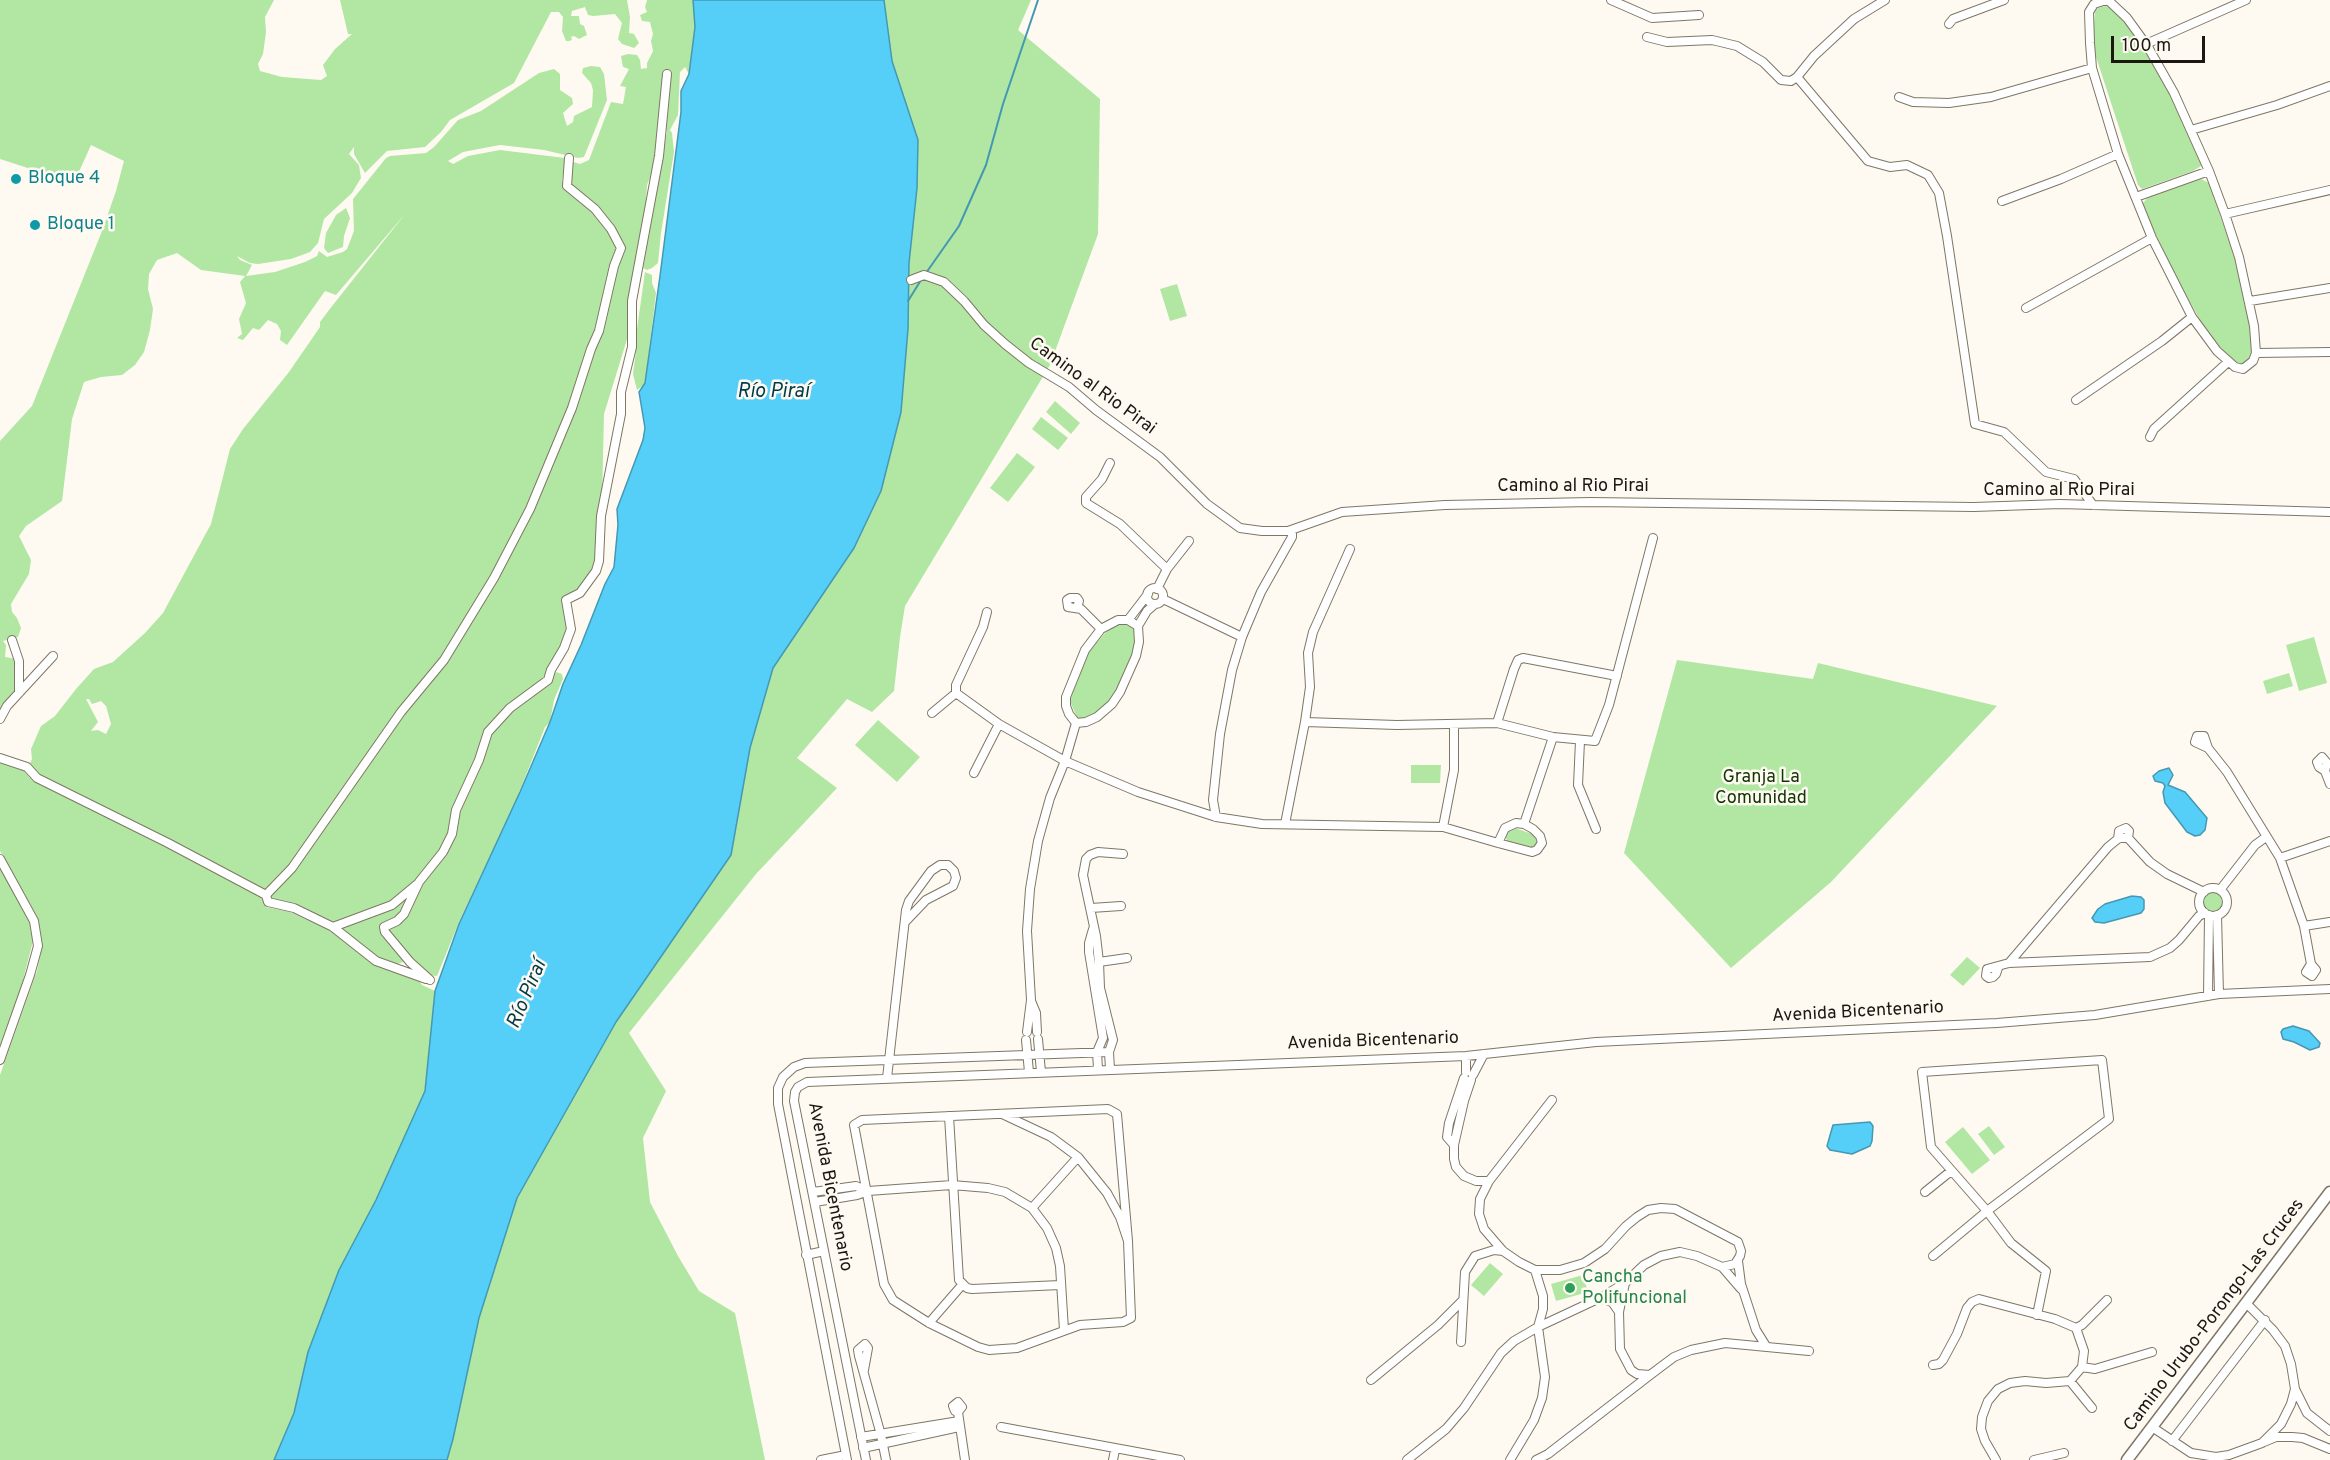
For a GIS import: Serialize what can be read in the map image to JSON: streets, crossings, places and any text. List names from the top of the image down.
{
  "streets": {
    "main road": ["Camino Urubo-Porongo-Las Cruces"],
    "street": ["Camino al Rio Pirai", "Avenida Bicentenario"]
  },
  "water": ["Río Piraí"],
  "parks": ["Granja La Comunidad"],
  "places": ["Bloque 4", "Bloque 1", "Cancha Polifuncional"],
  "scale_bar": "100 m"
}
